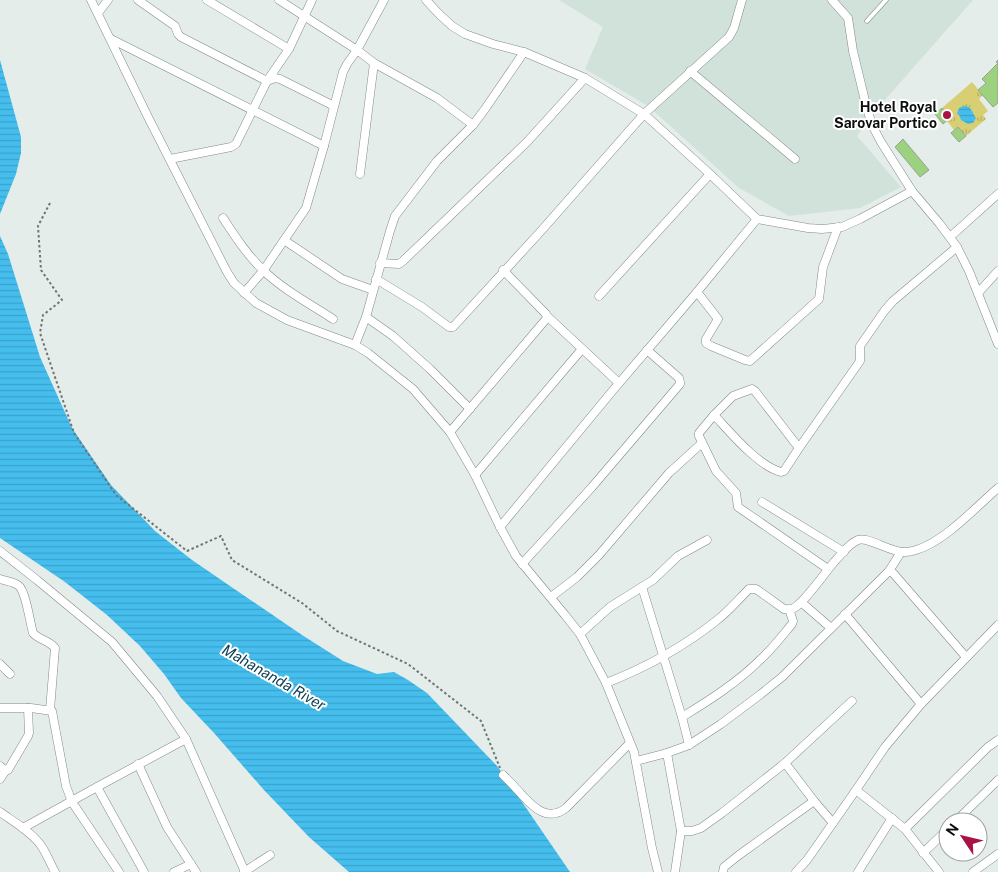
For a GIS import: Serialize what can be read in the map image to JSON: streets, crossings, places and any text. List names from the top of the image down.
{
  "water": ["Mahananda River"],
  "places": ["Hotel Royal Sarovar Portico"],
  "north": "top left"
}
